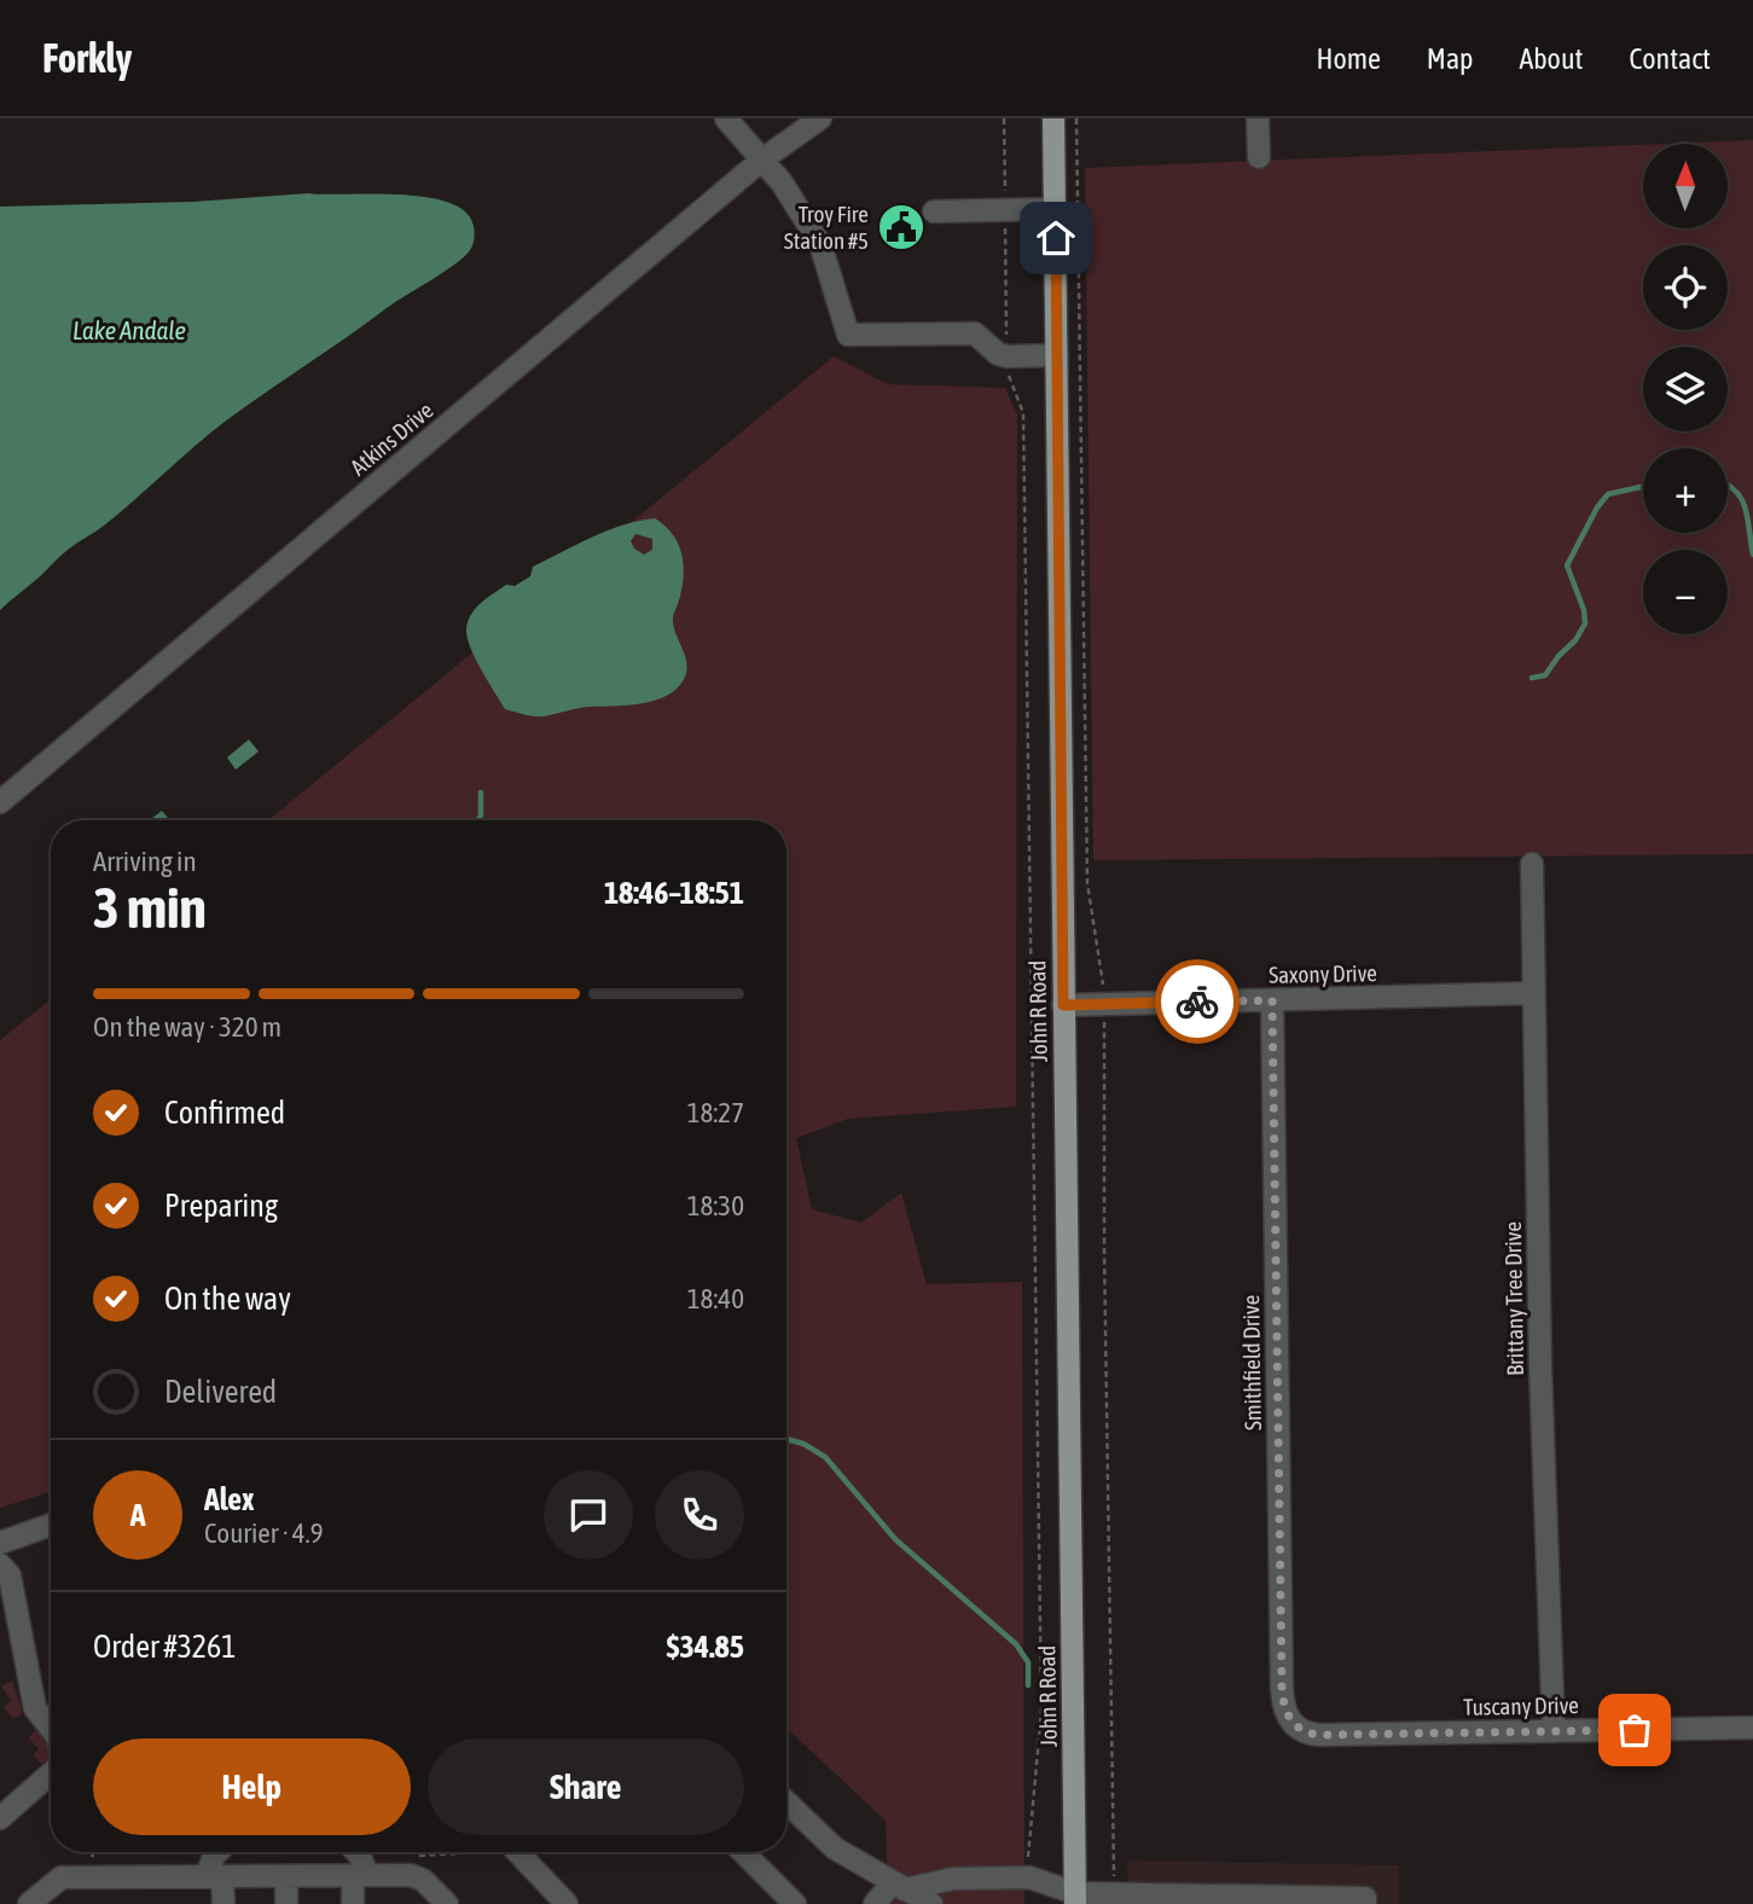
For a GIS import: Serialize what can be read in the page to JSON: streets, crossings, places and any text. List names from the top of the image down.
{
  "streets": {
    "main road": ["John R Road"],
    "street": [
      "Atkins Drive",
      "Saxony Drive",
      "Brittany Tree Drive",
      "Smithfield Drive",
      "Tuscany Drive"
    ]
  },
  "crossings": [
    ["Saxony Drive", "John R Road"],
    ["Saxony Drive", "Brittany Tree Drive"],
    ["Saxony Drive", "Smithfield Drive"],
    ["Brittany Tree Drive", "Tuscany Drive"],
    ["Smithfield Drive", "Tuscany Drive"]
  ],
  "water": ["Lake Andale"],
  "places": {
    "public building": ["Troy Fire Station #5"]
  },
  "north": "top",
  "page": {
    "header": "Forkly",
    "nav": [
      "Home",
      "Map",
      "About",
      "Contact"
    ],
    "map_buttons": ["+", "−"],
    "heading": ["3 min", "Arriving in", "18:46–18:51"],
    "panel": [
      "Alex",
      "Courier · 4.9",
      "Order #3261",
      "$34.85"
    ],
    "bar": "On the way · 320 m",
    "list": [
      ["Confirmed", "18:27"],
      ["Preparing", "18:30"],
      ["On the way", "18:40"],
      "Delivered"
    ],
    "round": "A",
    "buttons": ["Help", "Share"]
  }
}
